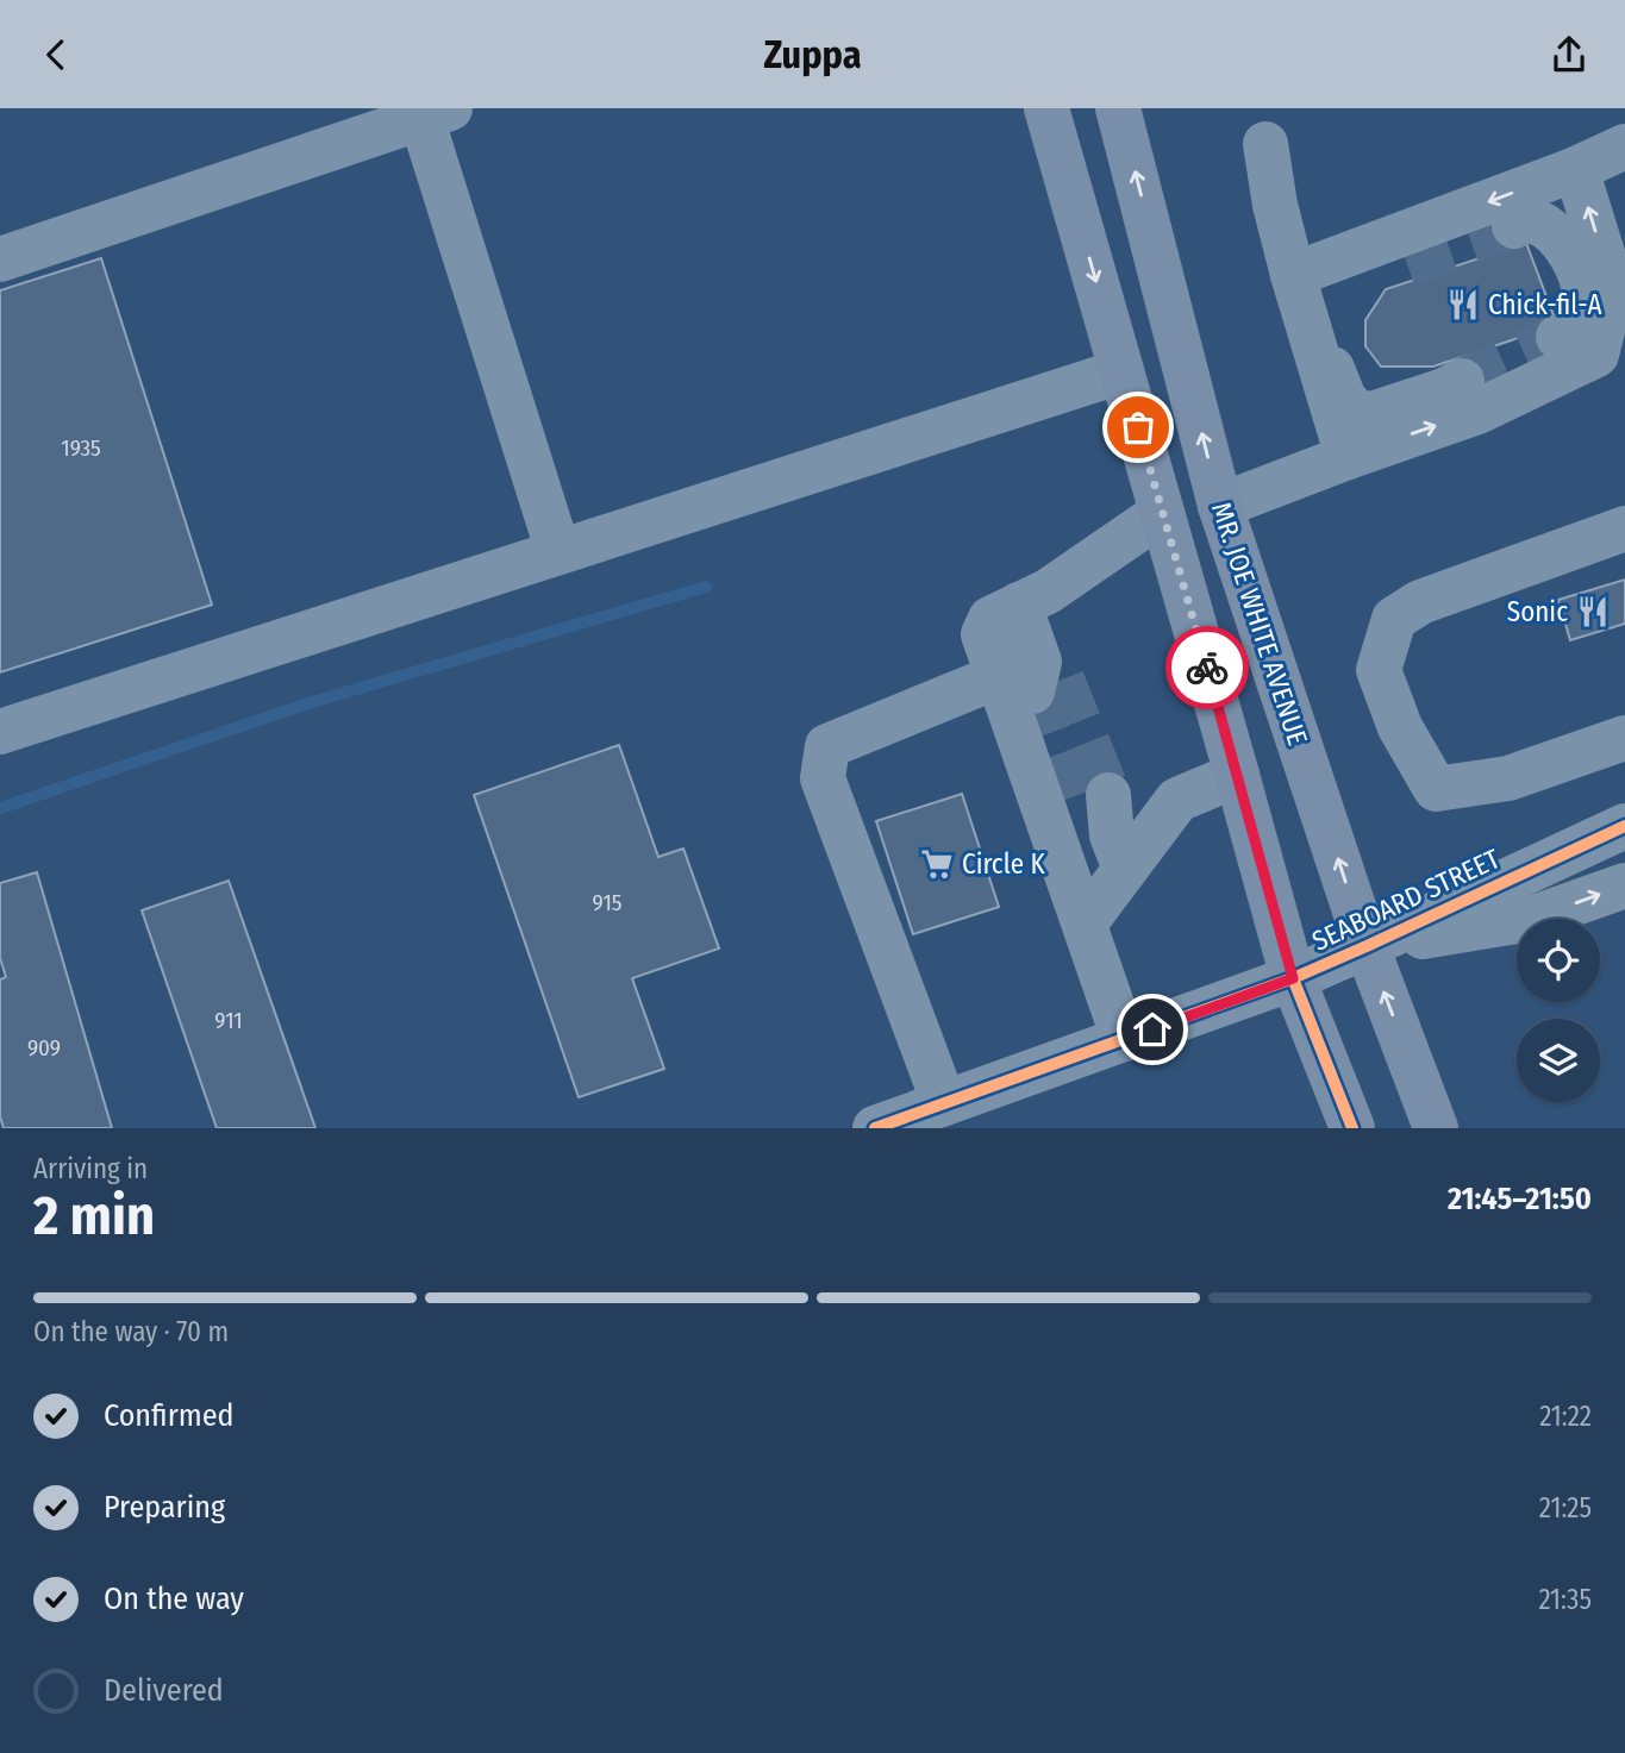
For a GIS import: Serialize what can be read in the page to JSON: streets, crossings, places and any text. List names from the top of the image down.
{
  "streets": {
    "main road": ["MR. JOE WHITE AVENUE"],
    "street": ["SEABOARD STREET"]
  },
  "crossings": [
    ["MR. JOE WHITE AVENUE", "SEABOARD STREET"]
  ],
  "places": {
    "restaurant": ["Chick-fil-A", "Sonic"],
    "supermarket": ["Circle K"]
  },
  "house_numbers": [
    "1935",
    "915",
    "911",
    "909"
  ],
  "page": {
    "header": "Zuppa",
    "heading": ["2 min", "Arriving in", "21:45–21:50"],
    "bar": "On the way · 70 m",
    "list": [
      ["Confirmed", "21:22"],
      ["Preparing", "21:25"],
      ["On the way", "21:35"],
      "Delivered"
    ]
  }
}
